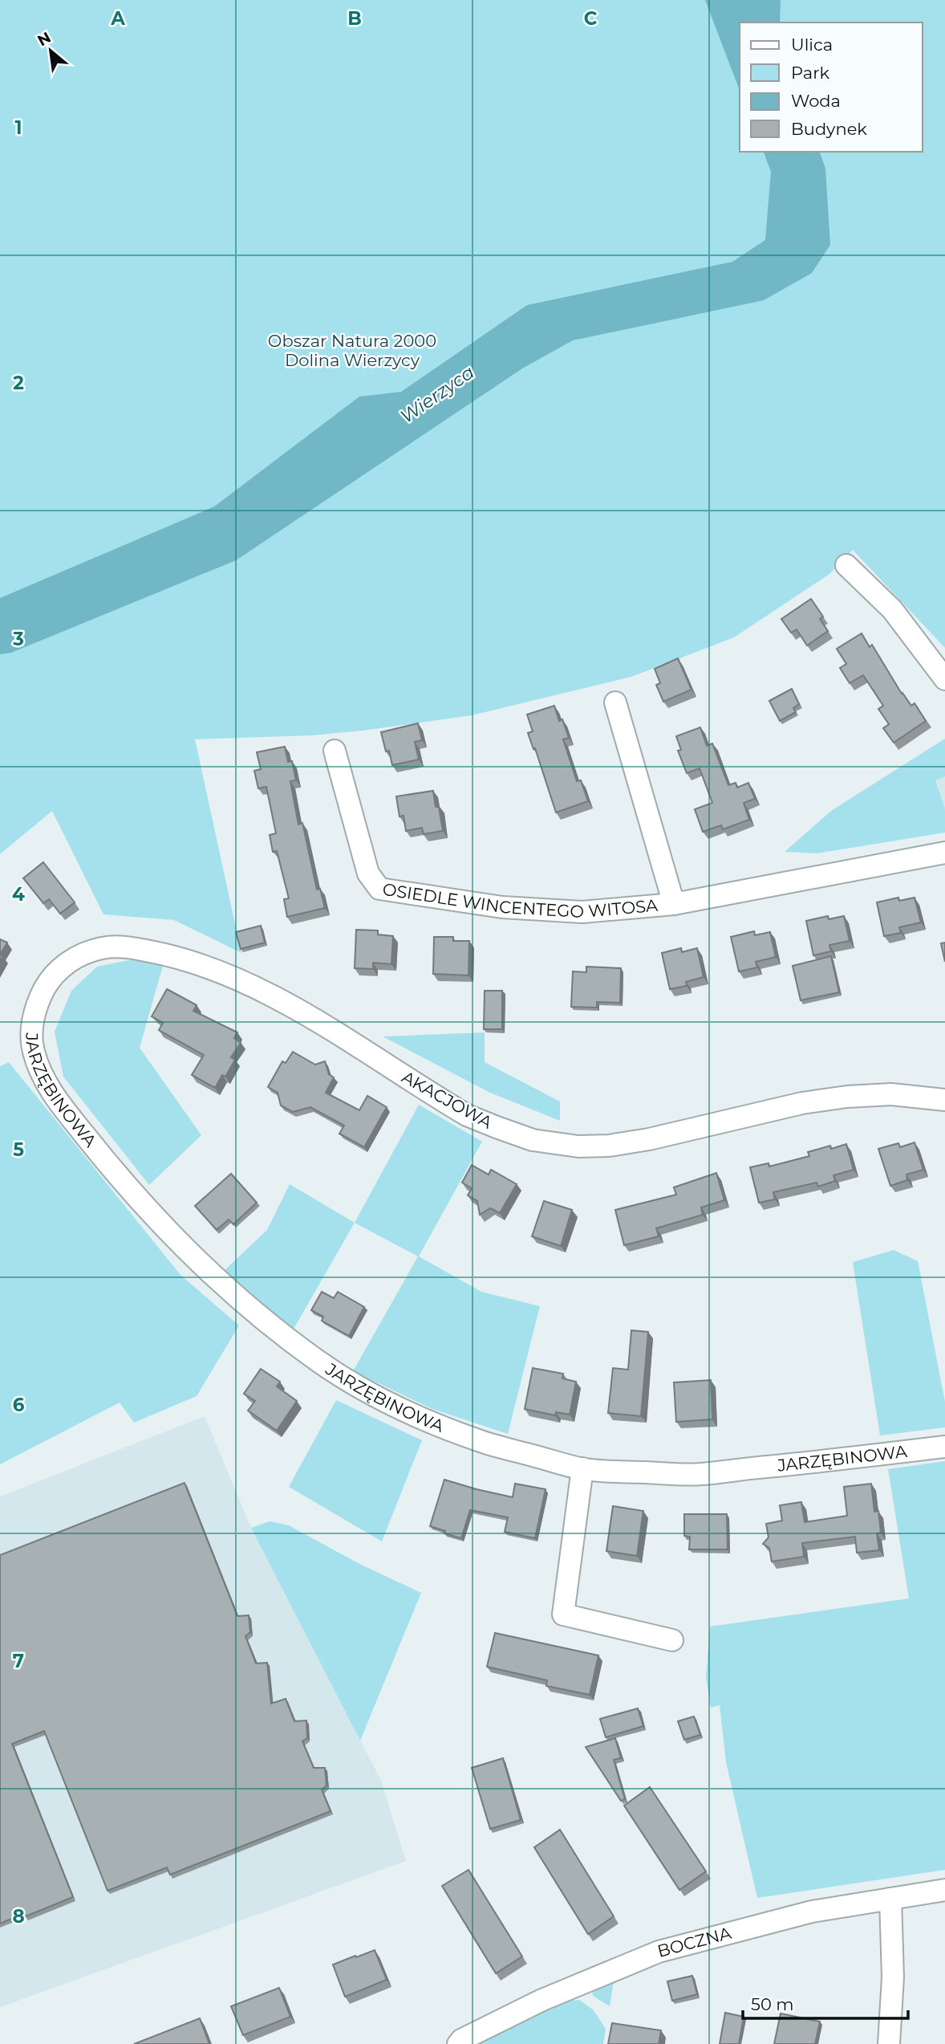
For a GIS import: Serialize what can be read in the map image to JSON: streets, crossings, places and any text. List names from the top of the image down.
{
  "streets": {
    "street": [
      "OSIEDLE WINCENTEGO WITOSA",
      "JARZĘBINOWA",
      "AKACJOWA",
      "BOCZNA"
    ]
  },
  "crossings": [
    ["JARZĘBINOWA", "AKACJOWA"]
  ],
  "water": ["Wierzyca"],
  "parks": ["Obszar Natura 2000 Dolina Wierzycy"],
  "legend": [
    "Ulica",
    "Park",
    "Woda",
    "Budynek"
  ],
  "scale_bar": "50 m",
  "north": "top left",
  "grid": {
    "columns": ["A", "B", "C"],
    "rows": [
      "1",
      "2",
      "3",
      "4",
      "5",
      "6",
      "7",
      "8"
    ]
  }
}
